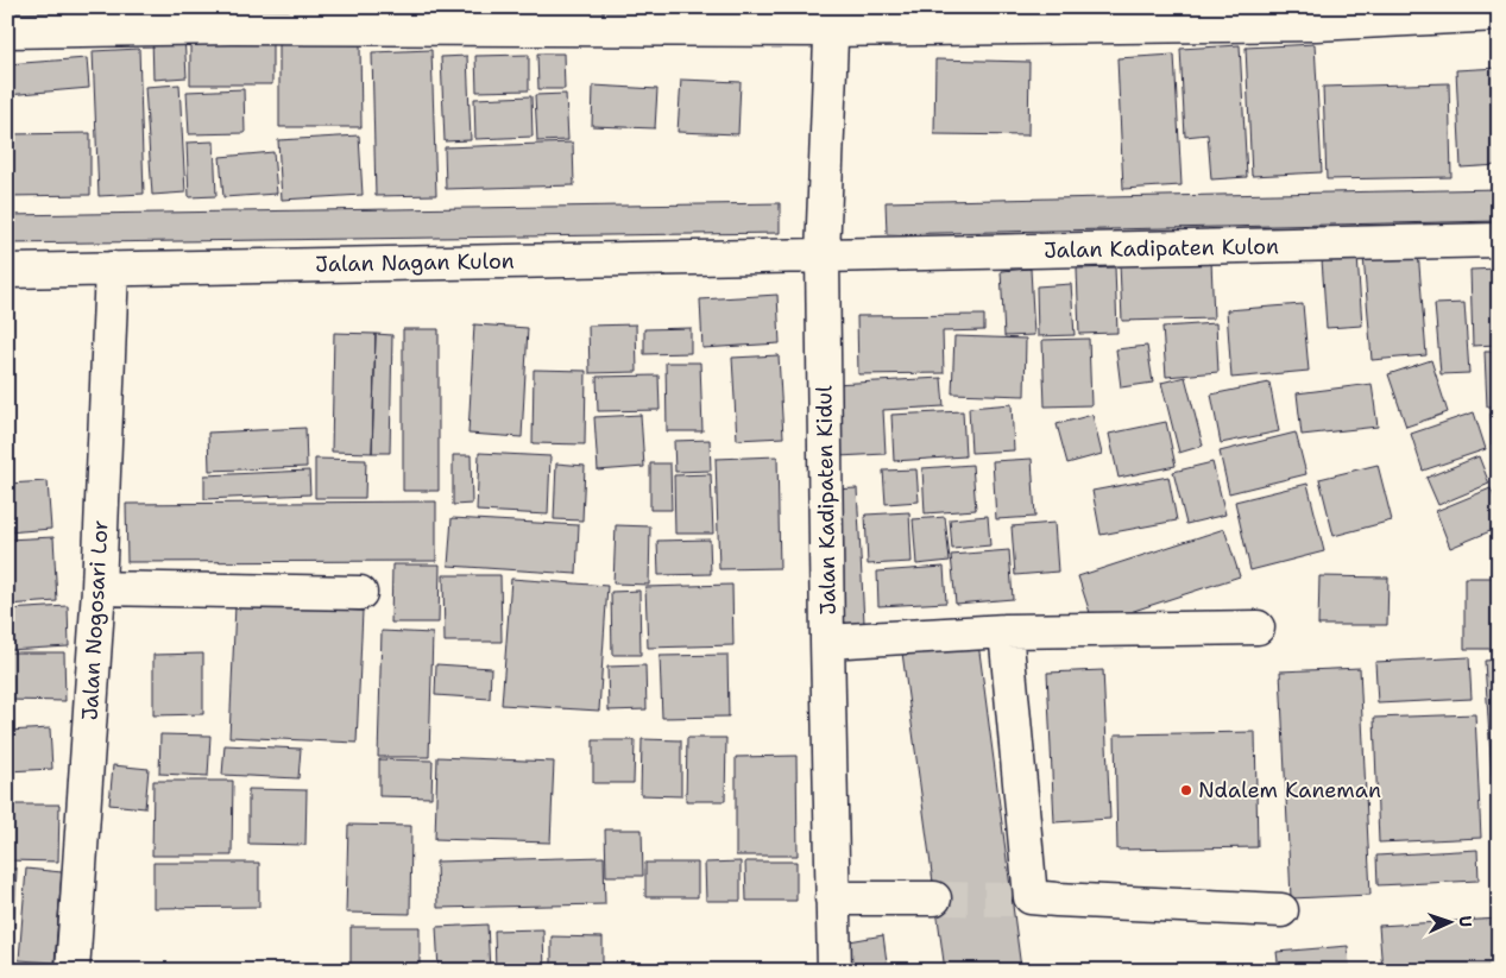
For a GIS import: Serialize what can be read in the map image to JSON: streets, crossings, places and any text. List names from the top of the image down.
{
  "streets": {
    "street": [
      "Jalan Kadipaten Kulon",
      "Jalan Nagan Kulon",
      "Jalan Kadipaten Kidul",
      "Jalan Nogosari Lor"
    ]
  },
  "crossings": [
    ["Jalan Kadipaten Kulon", "Jalan Nagan Kulon"],
    ["Jalan Kadipaten Kulon", "Jalan Kadipaten Kidul"],
    ["Jalan Nagan Kulon", "Jalan Kadipaten Kidul"],
    ["Jalan Nagan Kulon", "Jalan Nogosari Lor"]
  ],
  "places": ["Ndalem Kaneman"],
  "north": "right"
}
